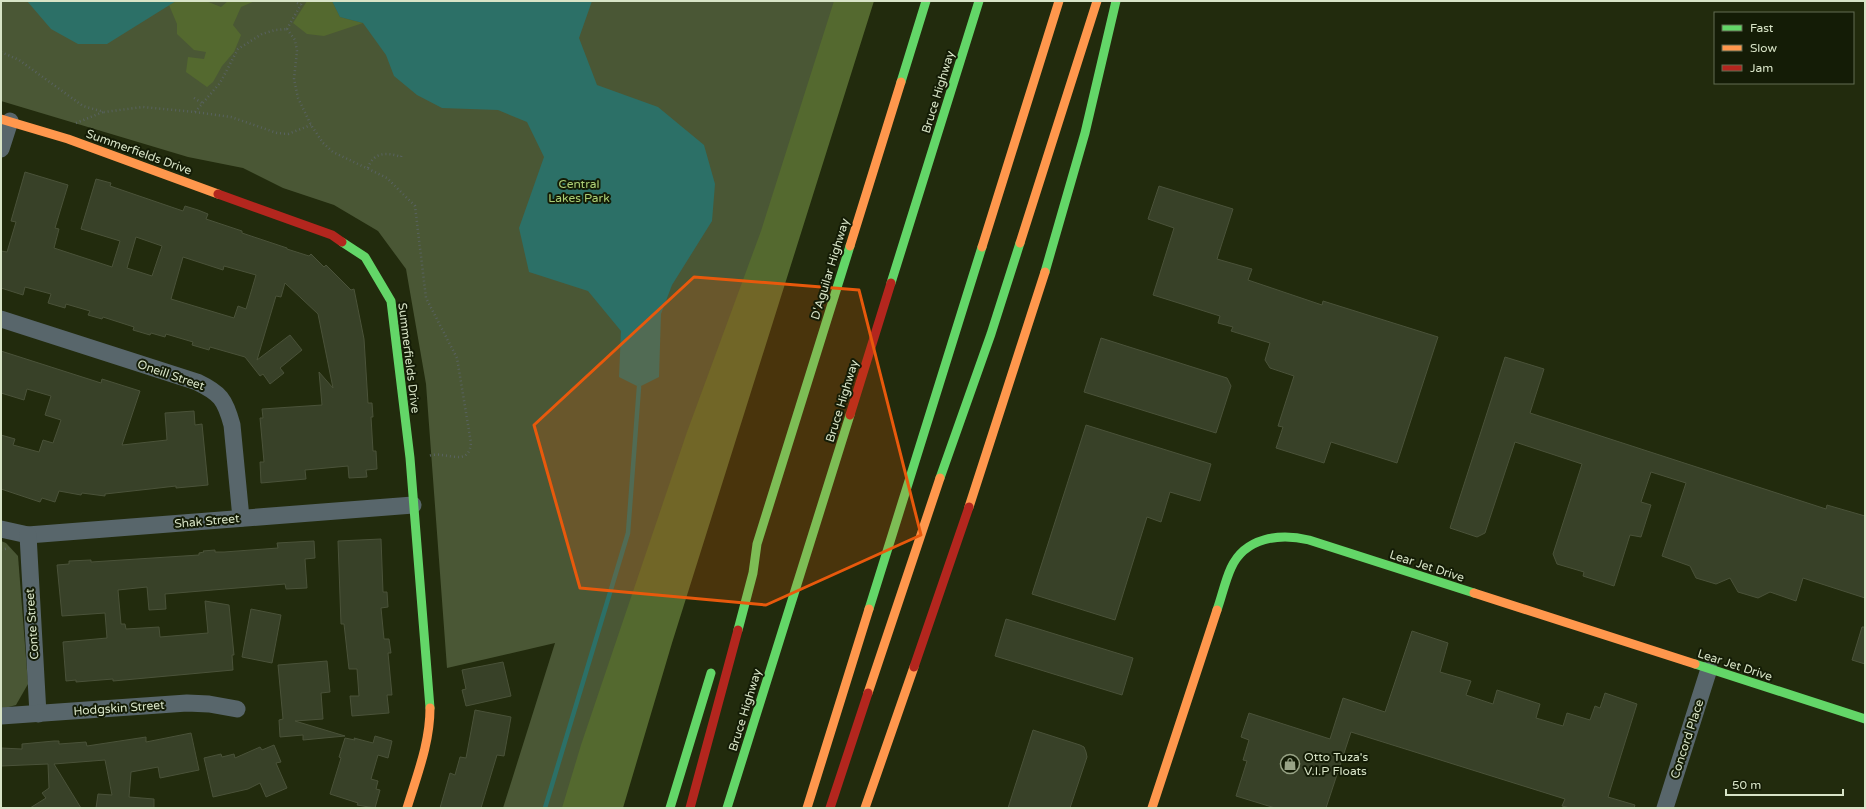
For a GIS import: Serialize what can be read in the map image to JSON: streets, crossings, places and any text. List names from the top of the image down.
{
  "streets": {
    "main road": [
      "Bruce Highway",
      "Summerfields Drive",
      "D'Aguilar Highway",
      "Lear Jet Drive"
    ],
    "street": [
      "Oneill Street",
      "Shak Street",
      "Conte Street",
      "Hodgskin Street",
      "Concord Place"
    ]
  },
  "crossings": [
    ["Summerfields Drive", "Shak Street"],
    ["Oneill Street", "Shak Street"],
    ["Shak Street", "Conte Street"],
    ["Lear Jet Drive", "Concord Place"],
    ["Conte Street", "Hodgskin Street"]
  ],
  "parks": ["Central Lakes Park"],
  "places": {
    "shop": ["Otto Tuza's V.I.P Floats"]
  },
  "legend": ["Fast", "Slow", "Jam"],
  "scale_bar": "50 m"
}
